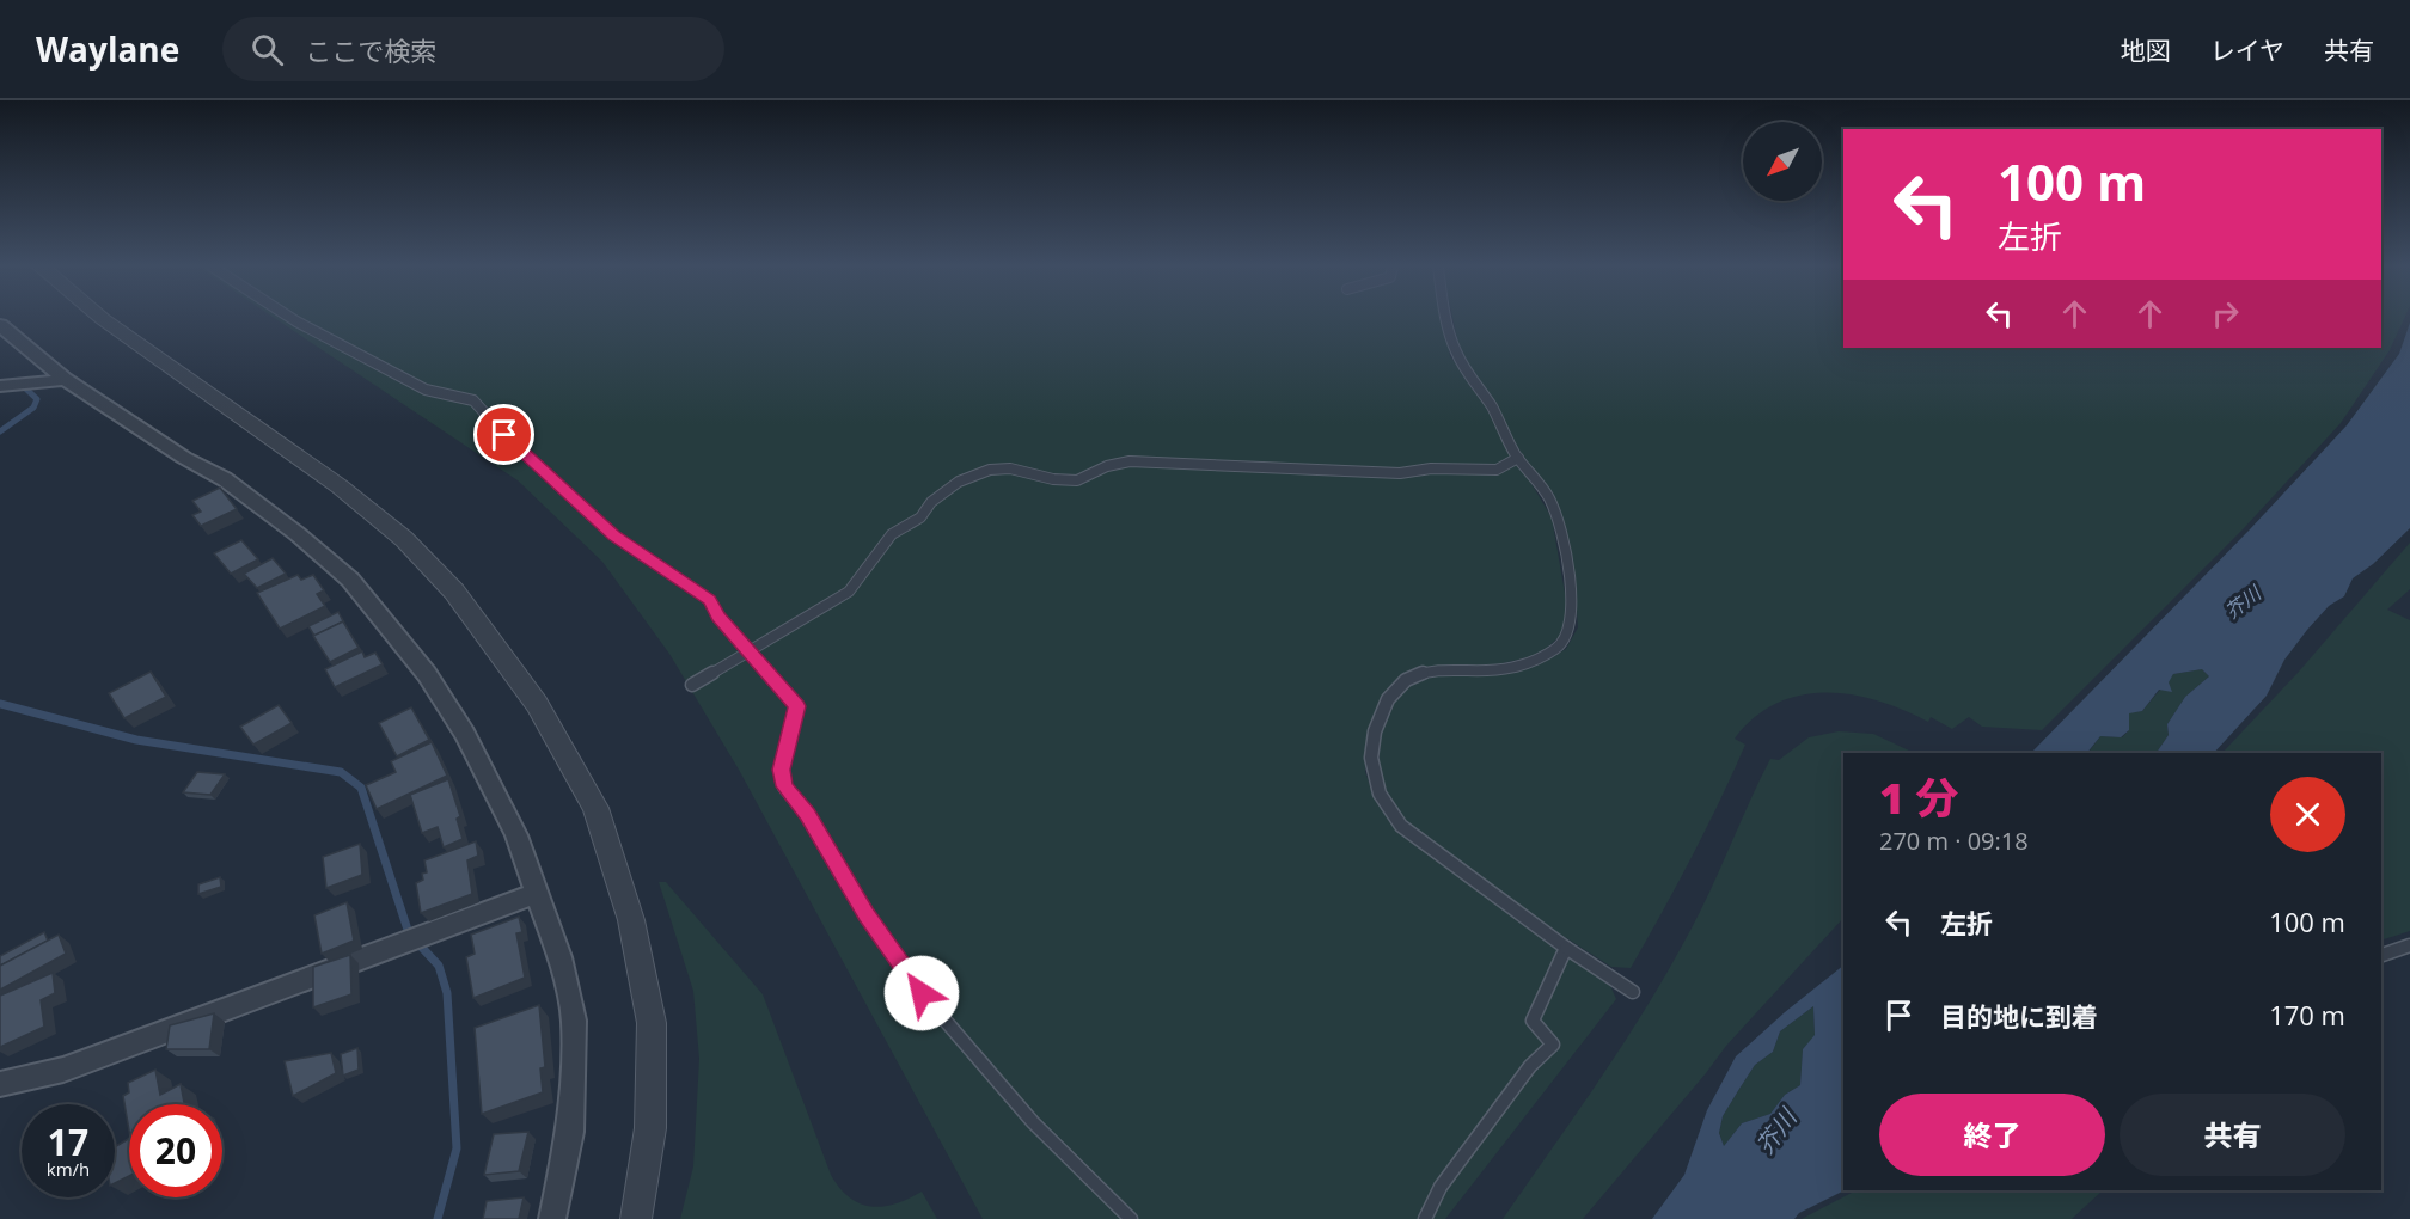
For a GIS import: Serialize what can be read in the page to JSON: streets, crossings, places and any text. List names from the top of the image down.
{
  "water": ["芥川"],
  "north": "bottom left",
  "page": {
    "header": "Waylane",
    "search": "ここで検索",
    "nav": ["地図", "レイヤ", "共有"],
    "turn": ["100 m", "左折"],
    "heading": ["1 分", "270 m · 09:18"],
    "list": [
      {
        "name": "左折",
        "value": "100 m"
      },
      {
        "name": "目的地に到着",
        "value": "170 m"
      }
    ],
    "buttons": ["終了", "共有"],
    "speed": "17 km/h",
    "limit": "20"
  }
}
